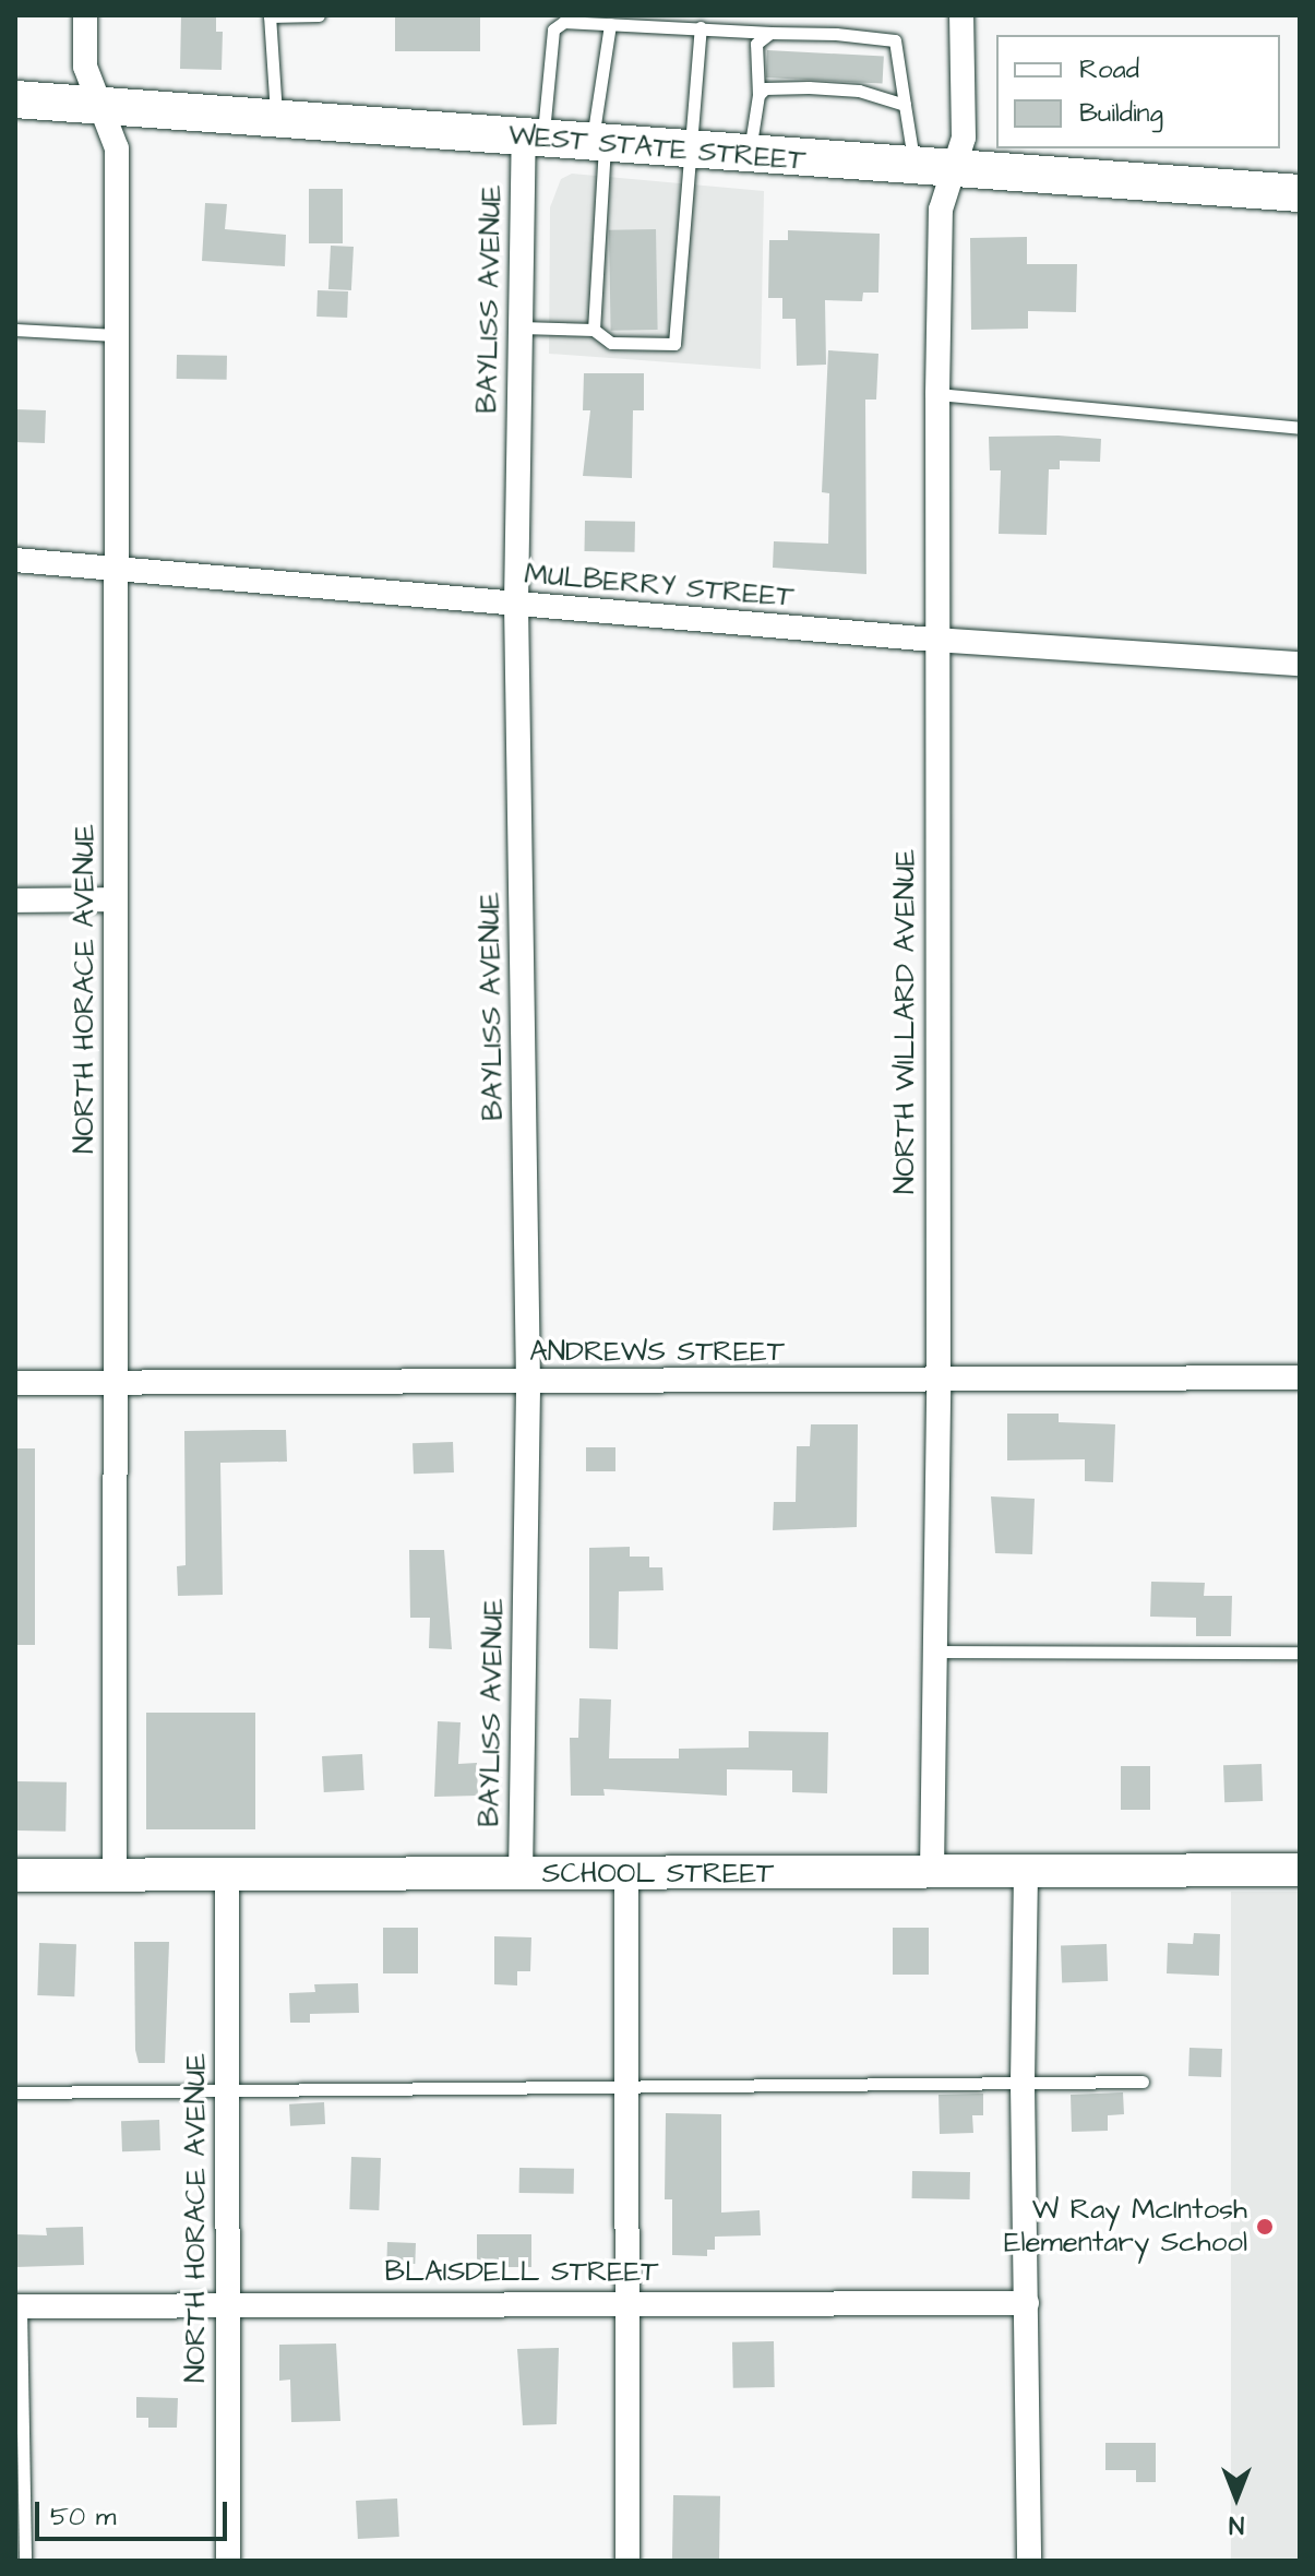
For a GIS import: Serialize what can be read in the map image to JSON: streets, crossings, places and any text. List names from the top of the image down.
{
  "streets": {
    "main road": ["WEST STATE STREET", "SCHOOL STREET"],
    "street": [
      "BAYLISS AVENUE",
      "MULBERRY STREET",
      "NORTH HORACE AVENUE",
      "NORTH WILLARD AVENUE",
      "ANDREWS STREET",
      "BLAISDELL STREET"
    ]
  },
  "crossings": [
    ["WEST STATE STREET", "BAYLISS AVENUE"],
    ["WEST STATE STREET", "NORTH HORACE AVENUE"],
    ["WEST STATE STREET", "NORTH WILLARD AVENUE"],
    ["BAYLISS AVENUE", "MULBERRY STREET"],
    ["BAYLISS AVENUE", "ANDREWS STREET"],
    ["BAYLISS AVENUE", "SCHOOL STREET"],
    ["MULBERRY STREET", "NORTH HORACE AVENUE"],
    ["MULBERRY STREET", "NORTH WILLARD AVENUE"],
    ["NORTH HORACE AVENUE", "ANDREWS STREET"],
    ["NORTH HORACE AVENUE", "SCHOOL STREET"],
    ["NORTH HORACE AVENUE", "BLAISDELL STREET"],
    ["NORTH WILLARD AVENUE", "ANDREWS STREET"],
    ["NORTH WILLARD AVENUE", "SCHOOL STREET"]
  ],
  "places": ["W Ray McIntosh Elementary School"],
  "legend": ["Road", "Building"],
  "scale_bar": "50 m",
  "north": "bottom"
}
